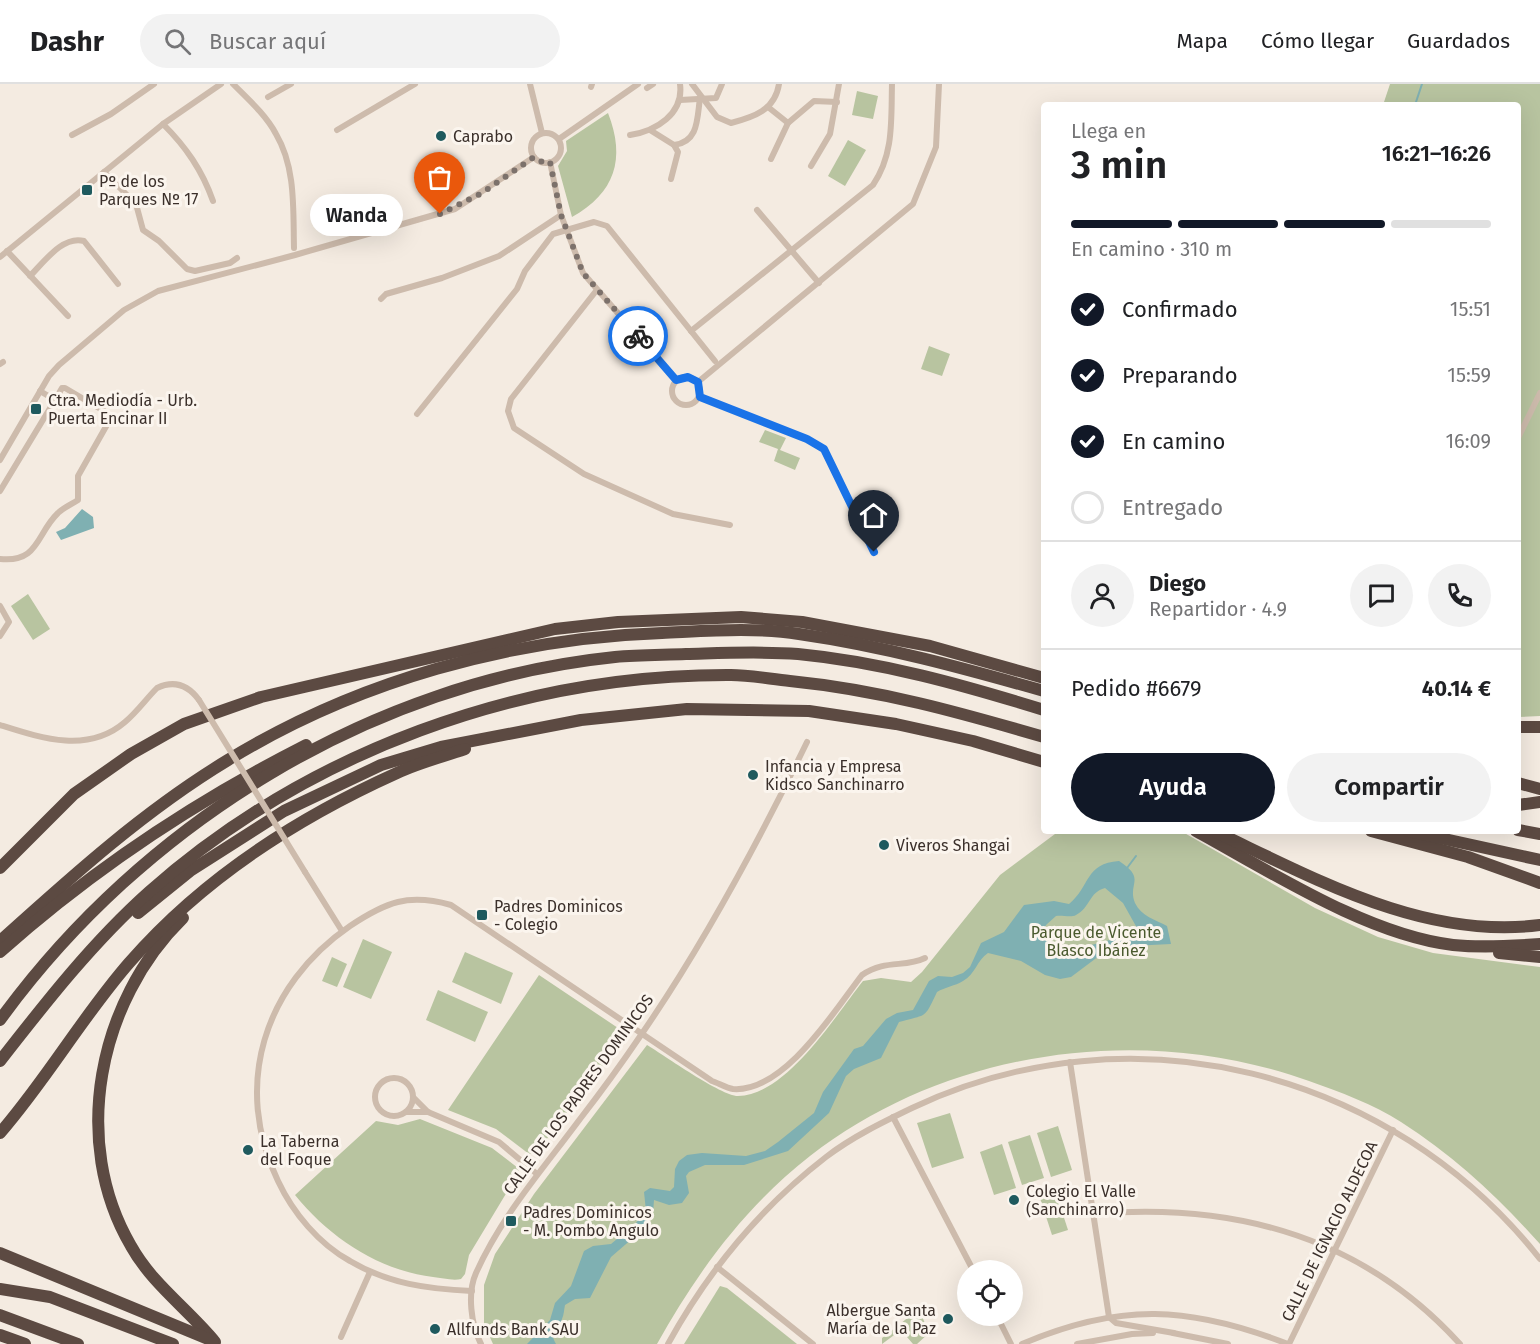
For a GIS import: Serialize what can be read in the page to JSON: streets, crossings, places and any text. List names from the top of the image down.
{
  "streets": {
    "street": ["CALLE DE LOS PADRES DOMINICOS", "CALLE DE IGNACIO ALDECOA"]
  },
  "parks": ["Parque de Vicente Blasco Ibáñez"],
  "places": {
    "other": [
      "Caprabo",
      "Wanda",
      "Infancia y Empresa Kidsco Sanchinarro",
      "Viveros Shangai",
      "La Taberna del Foque",
      "Colegio El Valle (Sanchinarro)",
      "Albergue Santa María de la Paz",
      "Allfunds Bank SAU"
    ],
    "transit": [
      "Pº de los Parques Nº 17",
      "Ctra. Mediodía - Urb. Puerta Encinar II",
      "Padres Dominicos - Colegio",
      "Padres Dominicos - M. Pombo Angulo"
    ]
  },
  "page": {
    "header": "Dashr",
    "search": "Buscar aquí",
    "nav": ["Mapa", "Cómo llegar", "Guardados"],
    "heading": ["3 min", "Llega en", "16:21–16:26"],
    "panel": [
      "Diego",
      "Repartidor · 4.9",
      "Pedido #6679",
      "40.14 €"
    ],
    "bubble": "Wanda",
    "bar": "En camino · 310 m",
    "list": [
      ["Confirmado", "15:51"],
      ["Preparando", "15:59"],
      ["En camino", "16:09"],
      "Entregado"
    ],
    "buttons": ["Ayuda", "Compartir"]
  }
}
